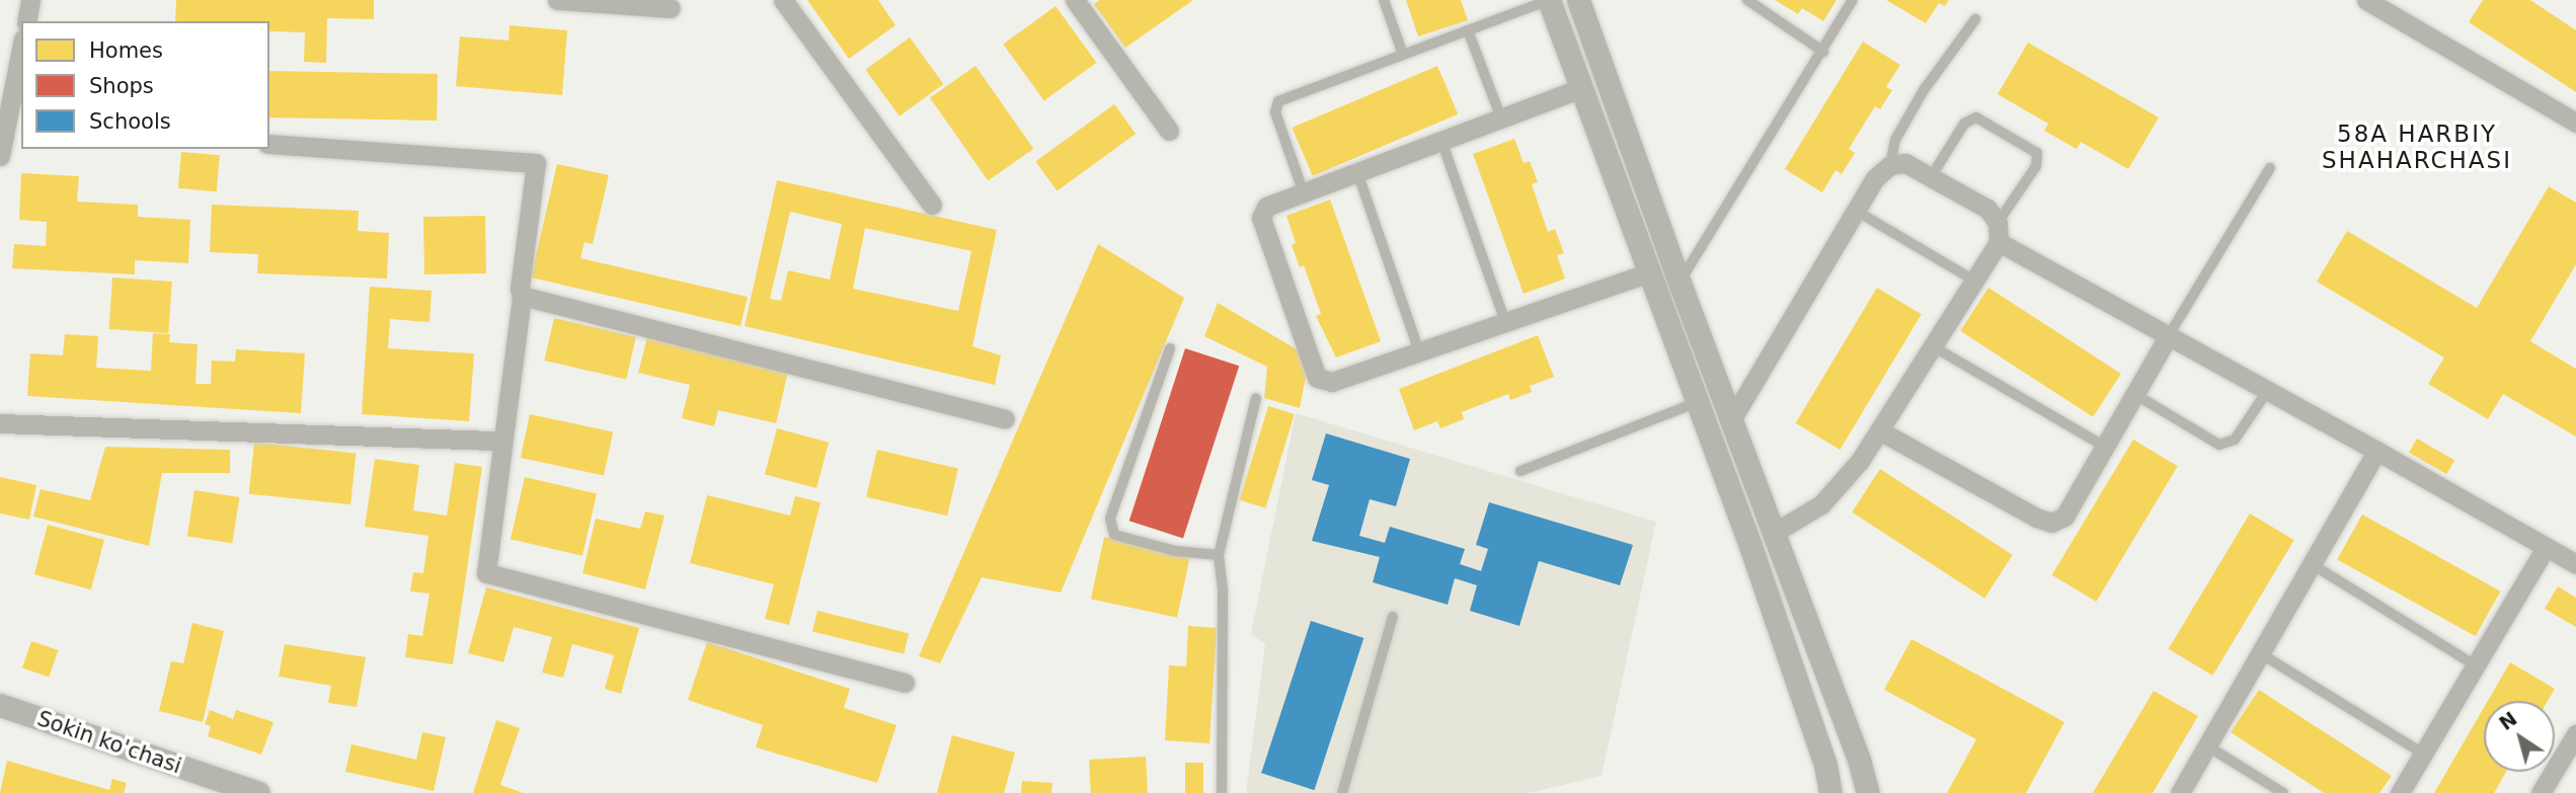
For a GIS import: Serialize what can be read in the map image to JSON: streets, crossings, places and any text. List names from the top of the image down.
{
  "streets": {
    "street": ["Sokin ko'chasi"]
  },
  "districts": ["58A HARBIY SHAHARCHASI"],
  "legend": ["Homes", "Shops", "Schools"],
  "north": "top left"
}
